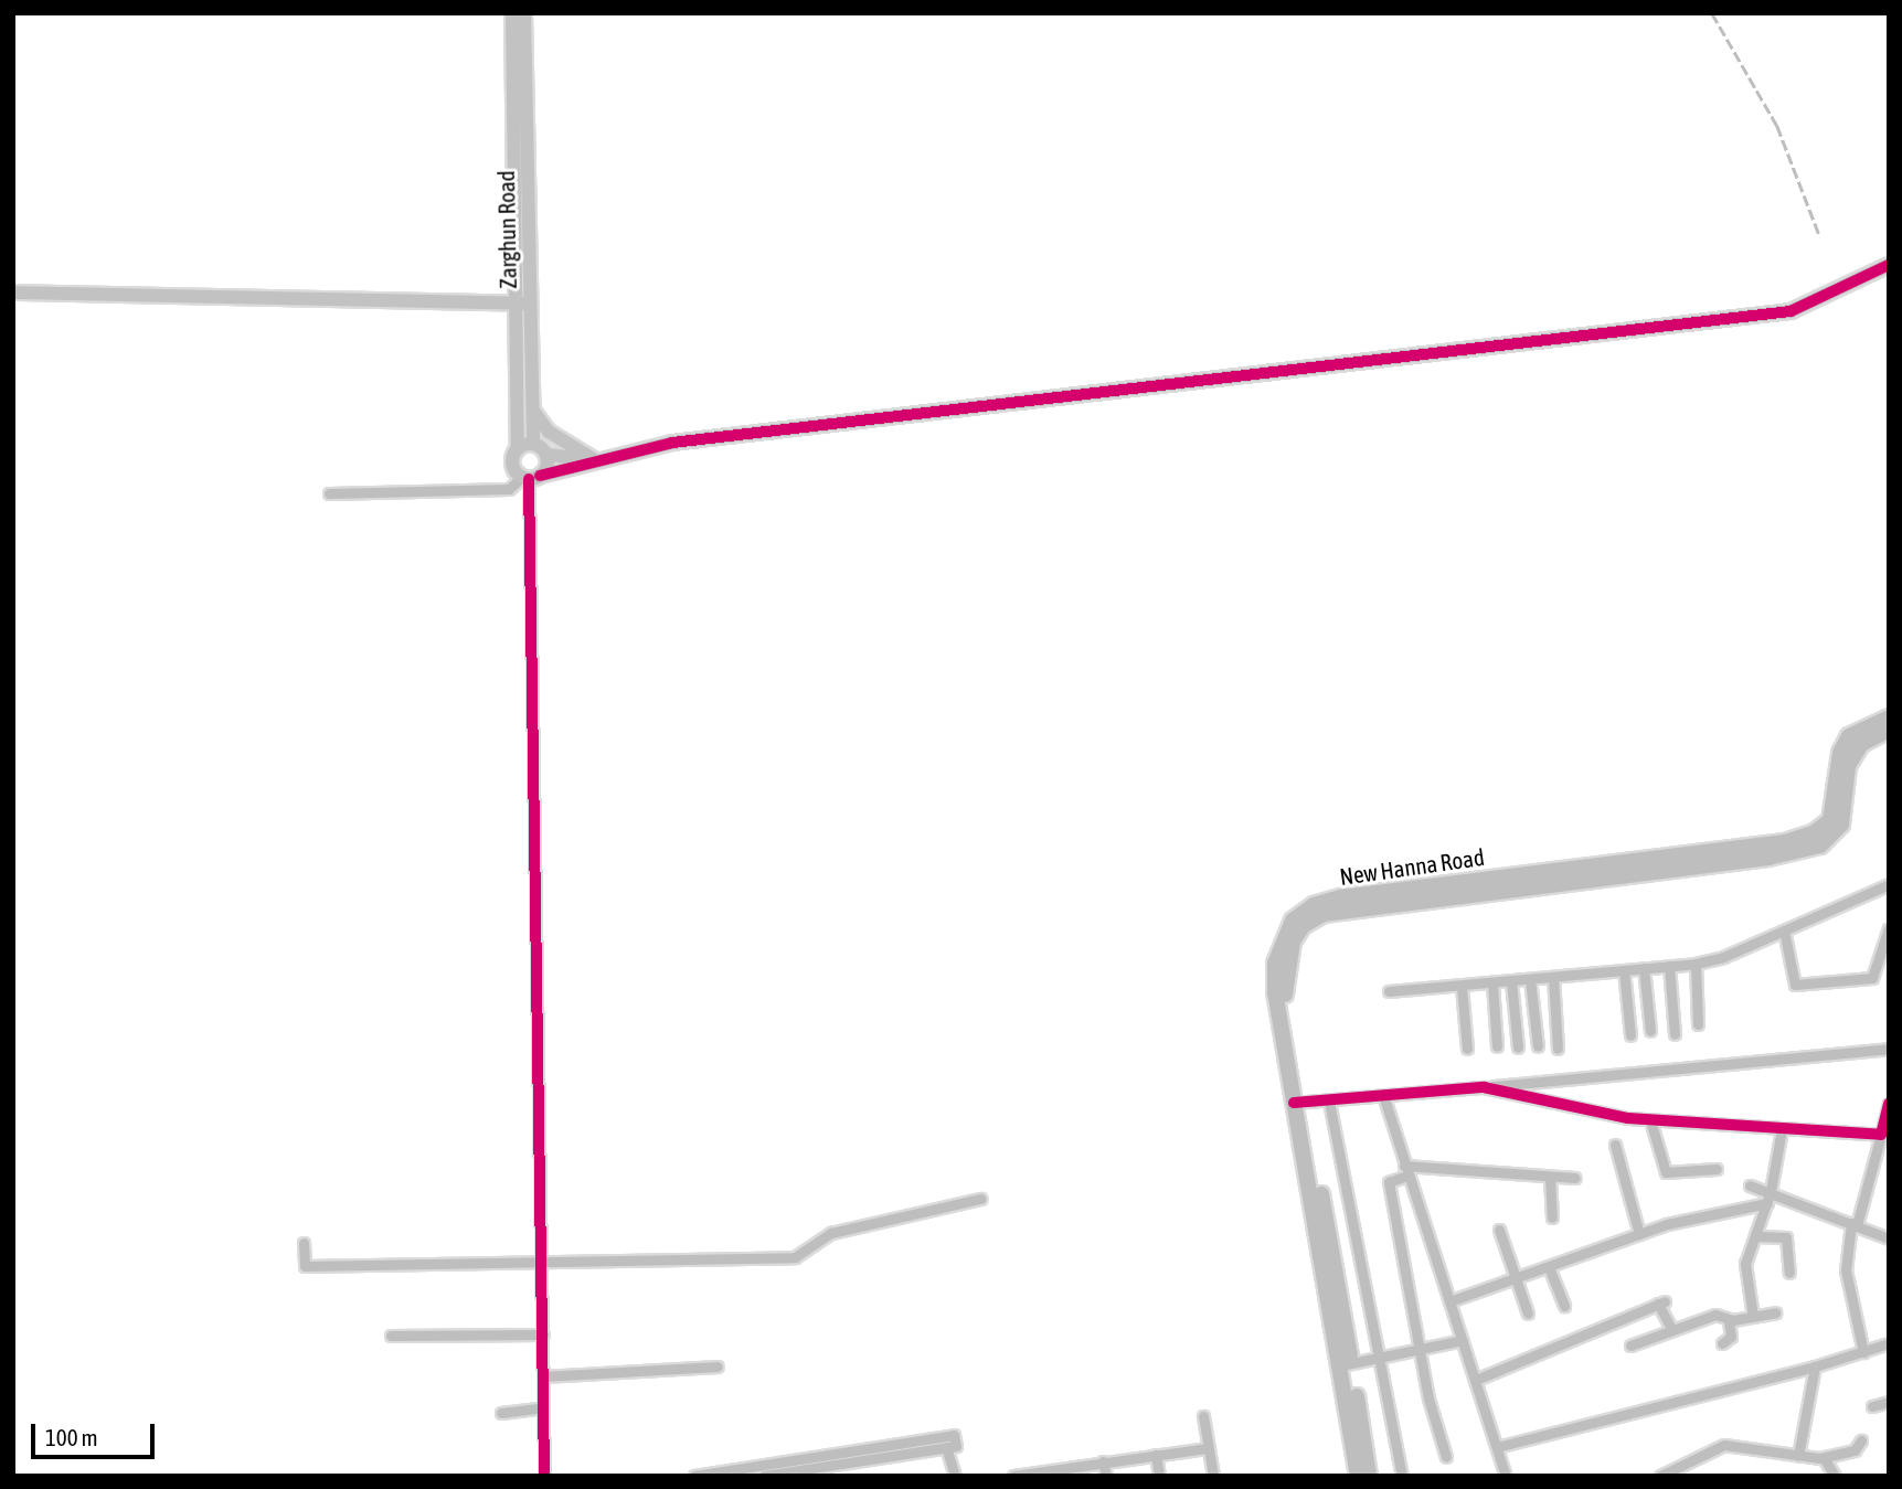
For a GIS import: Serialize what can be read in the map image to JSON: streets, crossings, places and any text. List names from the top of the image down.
{
  "streets": {
    "main road": ["New Hanna Road"],
    "street": ["Zarghun Road"]
  },
  "scale_bar": "100 m"
}
